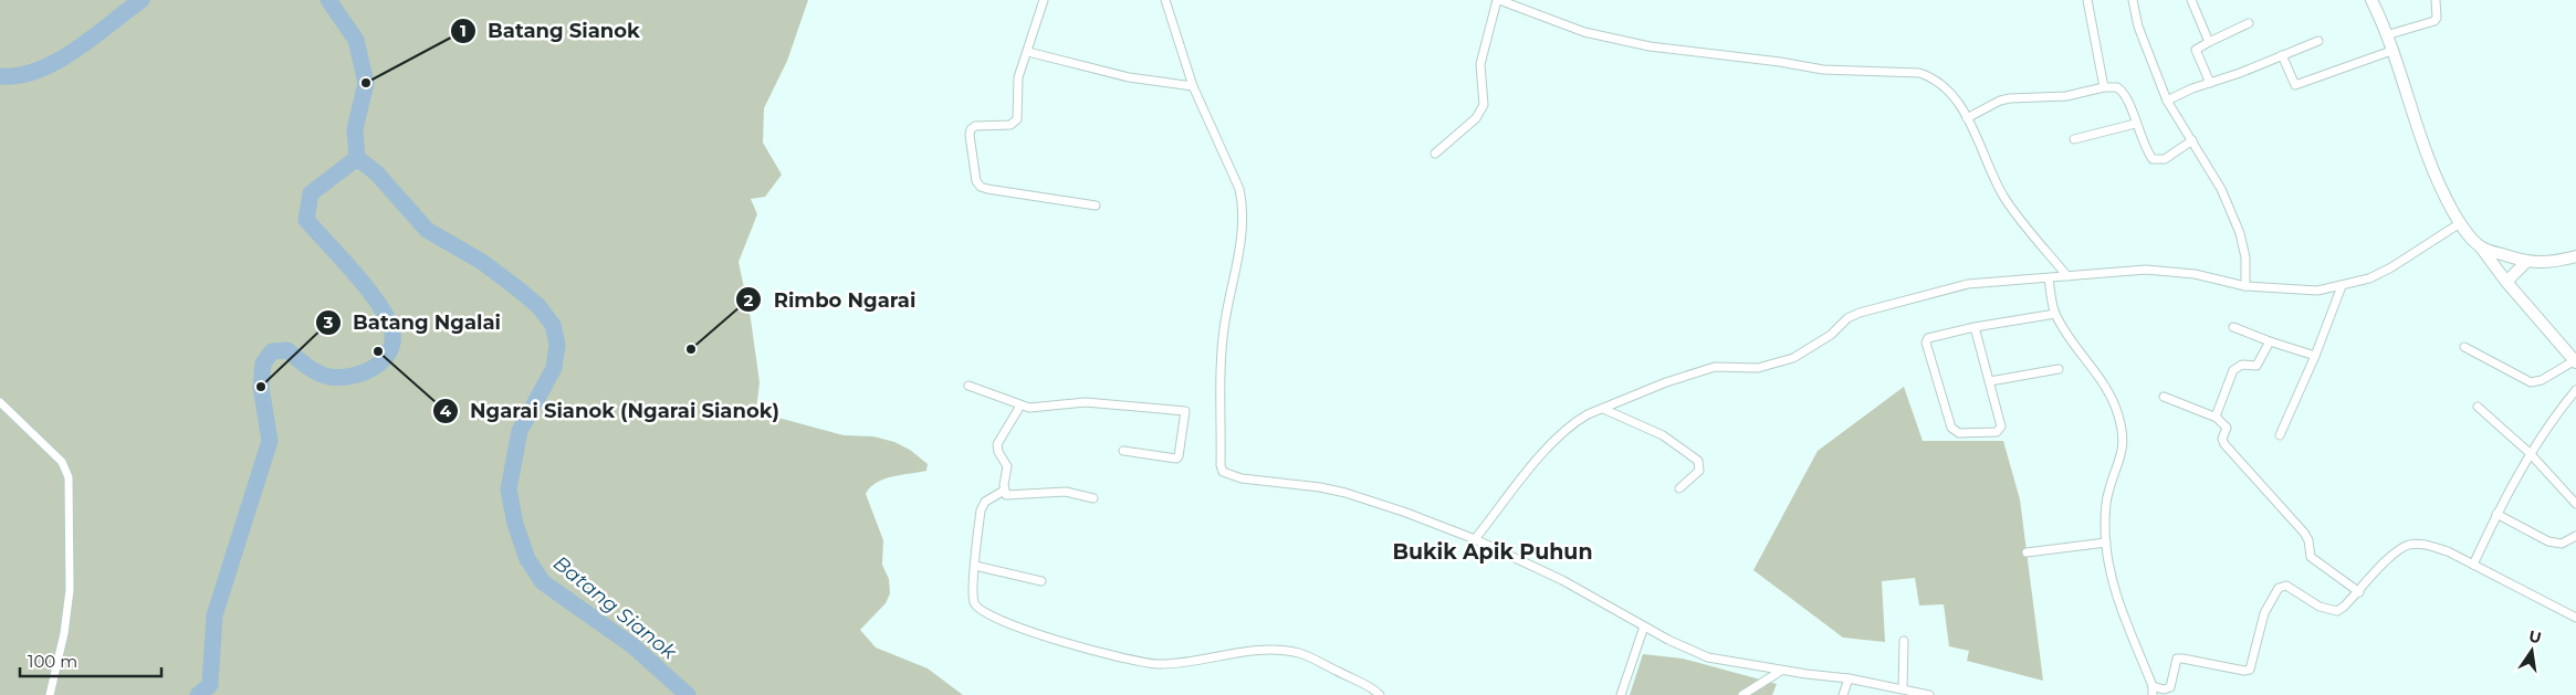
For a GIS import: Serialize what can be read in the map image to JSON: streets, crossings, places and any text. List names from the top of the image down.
{
  "districts": ["Bukik Apik Puhun"],
  "water": ["Batang Sianok"],
  "places": [
    "Batang Sianok",
    "Rimbo Ngarai",
    "Ngarai Sianok (Ngarai Sianok)",
    "Batang Ngalai"
  ],
  "scale_bar": "100 m",
  "north": "top"
}
